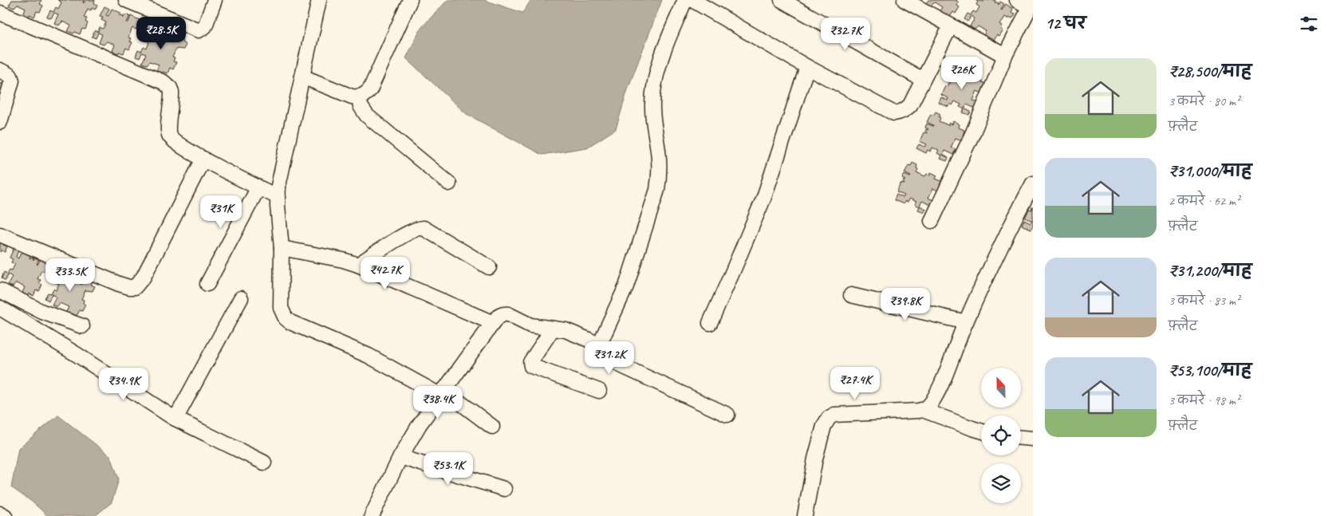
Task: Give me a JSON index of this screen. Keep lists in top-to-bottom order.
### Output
{
  "north": "top",
  "page": {
    "heading": "12 घर",
    "price": [
      "₹28.5K",
      "₹32.7K",
      "₹26K",
      "₹31K",
      "₹42.7K",
      "₹33.5K",
      "₹39.8K",
      "₹31.2K",
      "₹27.4K",
      "₹34.9K",
      "₹38.4K",
      "₹53.1K"
    ],
    "list": [
      {
        "name": "₹28,500/माह",
        "note": "3 कमरे · 80 m² · फ़्लैट"
      },
      {
        "name": "₹31,000/माह",
        "note": "2 कमरे · 62 m² · फ़्लैट"
      },
      {
        "name": "₹31,200/माह",
        "note": "3 कमरे · 83 m² · फ़्लैट"
      },
      {
        "name": "₹53,100/माह",
        "note": "3 कमरे · 98 m² · फ़्लैट"
      }
    ]
  }
}
